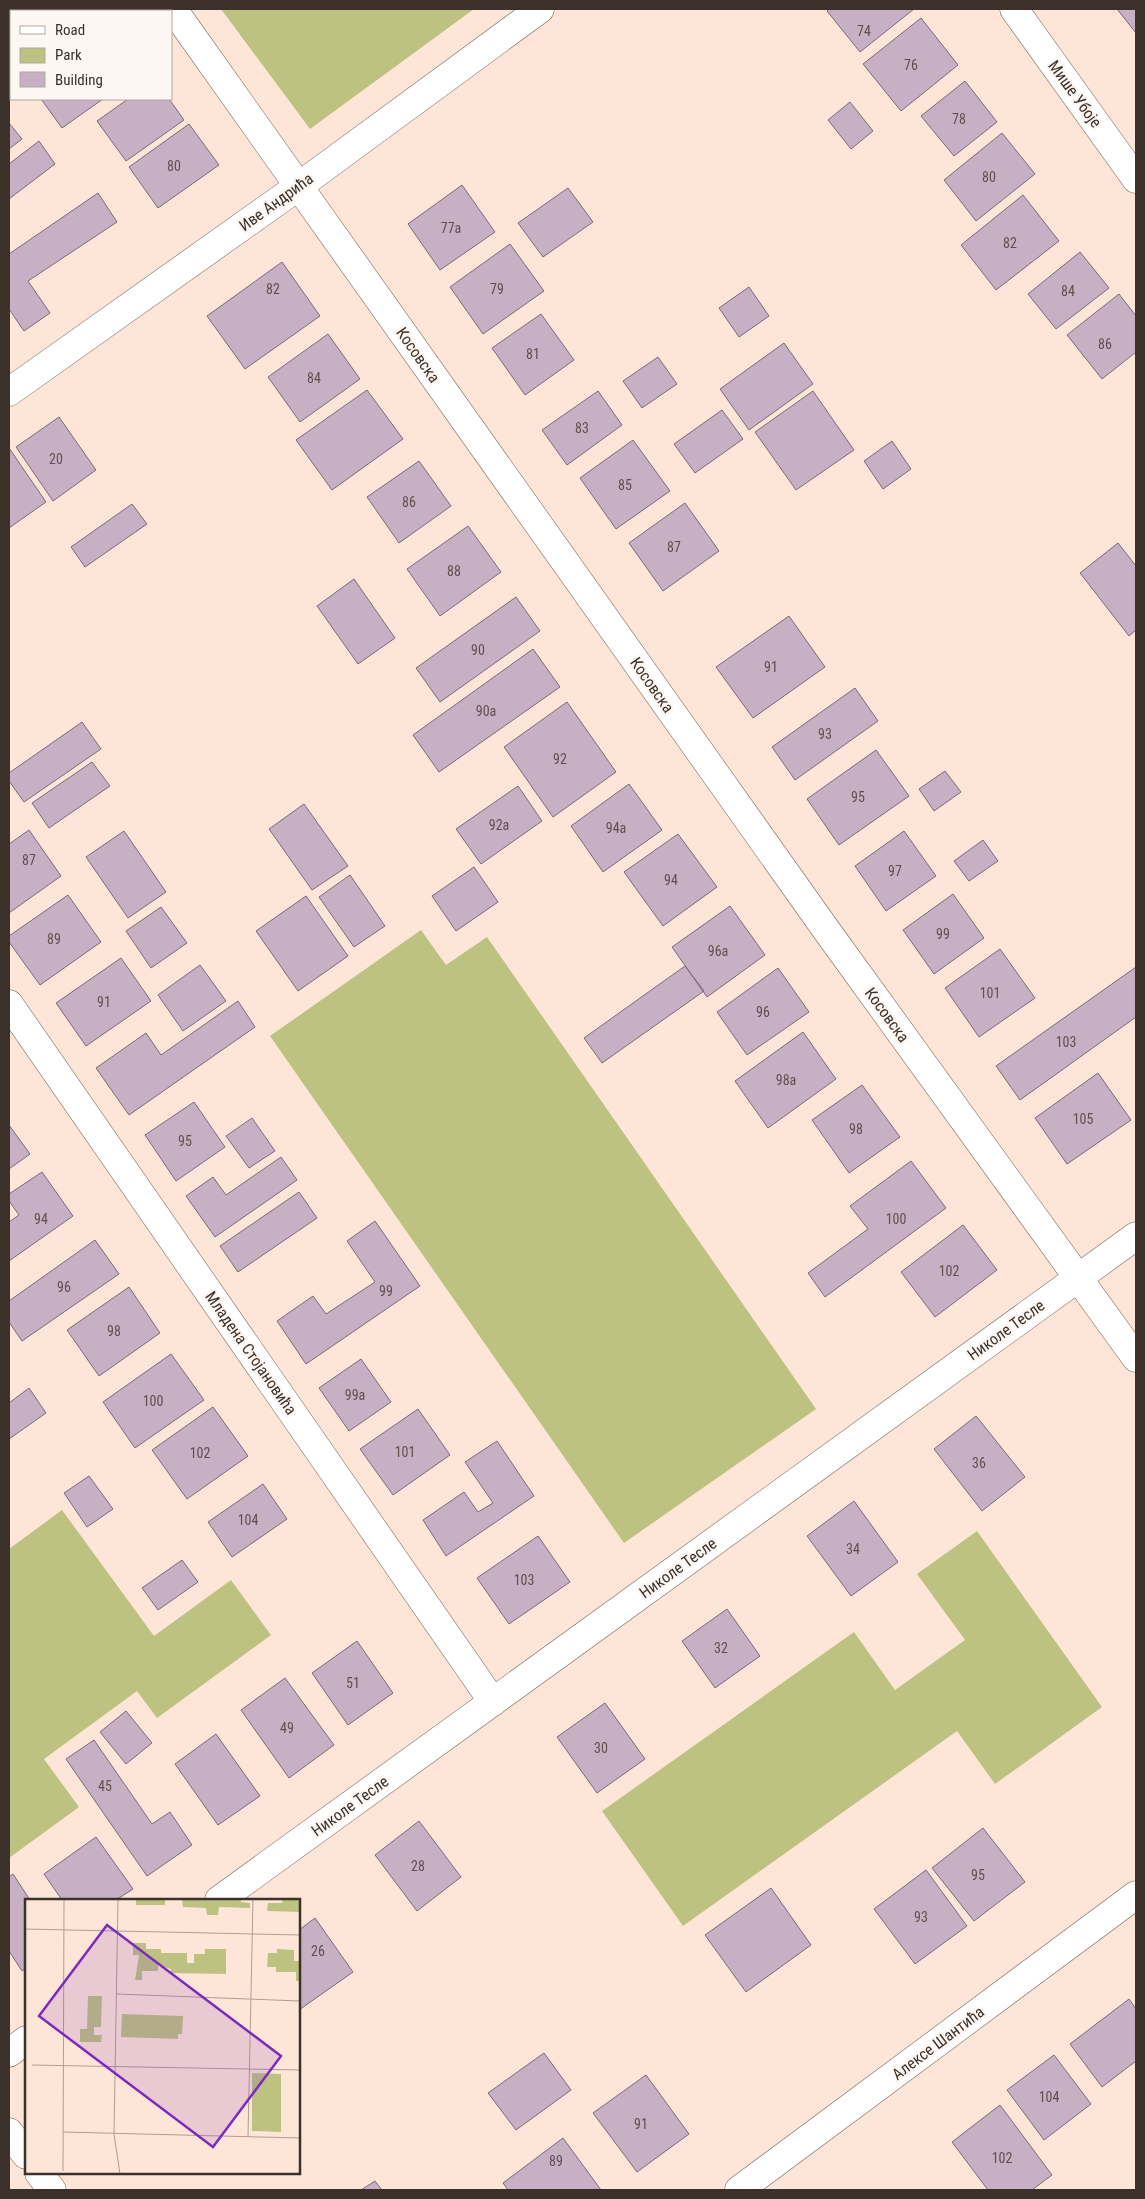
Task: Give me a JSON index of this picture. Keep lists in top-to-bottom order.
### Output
{
  "streets": {
    "street": [
      "Мише Убоје",
      "Иве Андрића",
      "Косовска",
      "Николе Тесле",
      "Младена Стојановића",
      "Алексе Шантића"
    ]
  },
  "crossings": [
    ["Иве Андрића", "Косовска"],
    ["Косовска", "Николе Тесле"],
    ["Николе Тесле", "Младена Стојановића"]
  ],
  "house_numbers": [
    "74",
    "76",
    "78",
    "80",
    "80",
    "77a",
    "82",
    "82",
    "79",
    "84",
    "86",
    "81",
    "84",
    "83",
    "20",
    "85",
    "86",
    "87",
    "88",
    "90",
    "91",
    "90a",
    "93",
    "92",
    "95",
    "92a",
    "94a",
    "87",
    "97",
    "94",
    "99",
    "89",
    "96a",
    "101",
    "91",
    "96",
    "103",
    "98a",
    "105",
    "98",
    "95",
    "94",
    "100",
    "102",
    "96",
    "99",
    "98",
    "99a",
    "100",
    "101",
    "102",
    "36",
    "104",
    "34",
    "103",
    "32",
    "51",
    "49",
    "30",
    "45",
    "28",
    "95",
    "93",
    "26",
    "104",
    "91",
    "102",
    "89"
  ],
  "legend": ["Road", "Park", "Building"]
}
